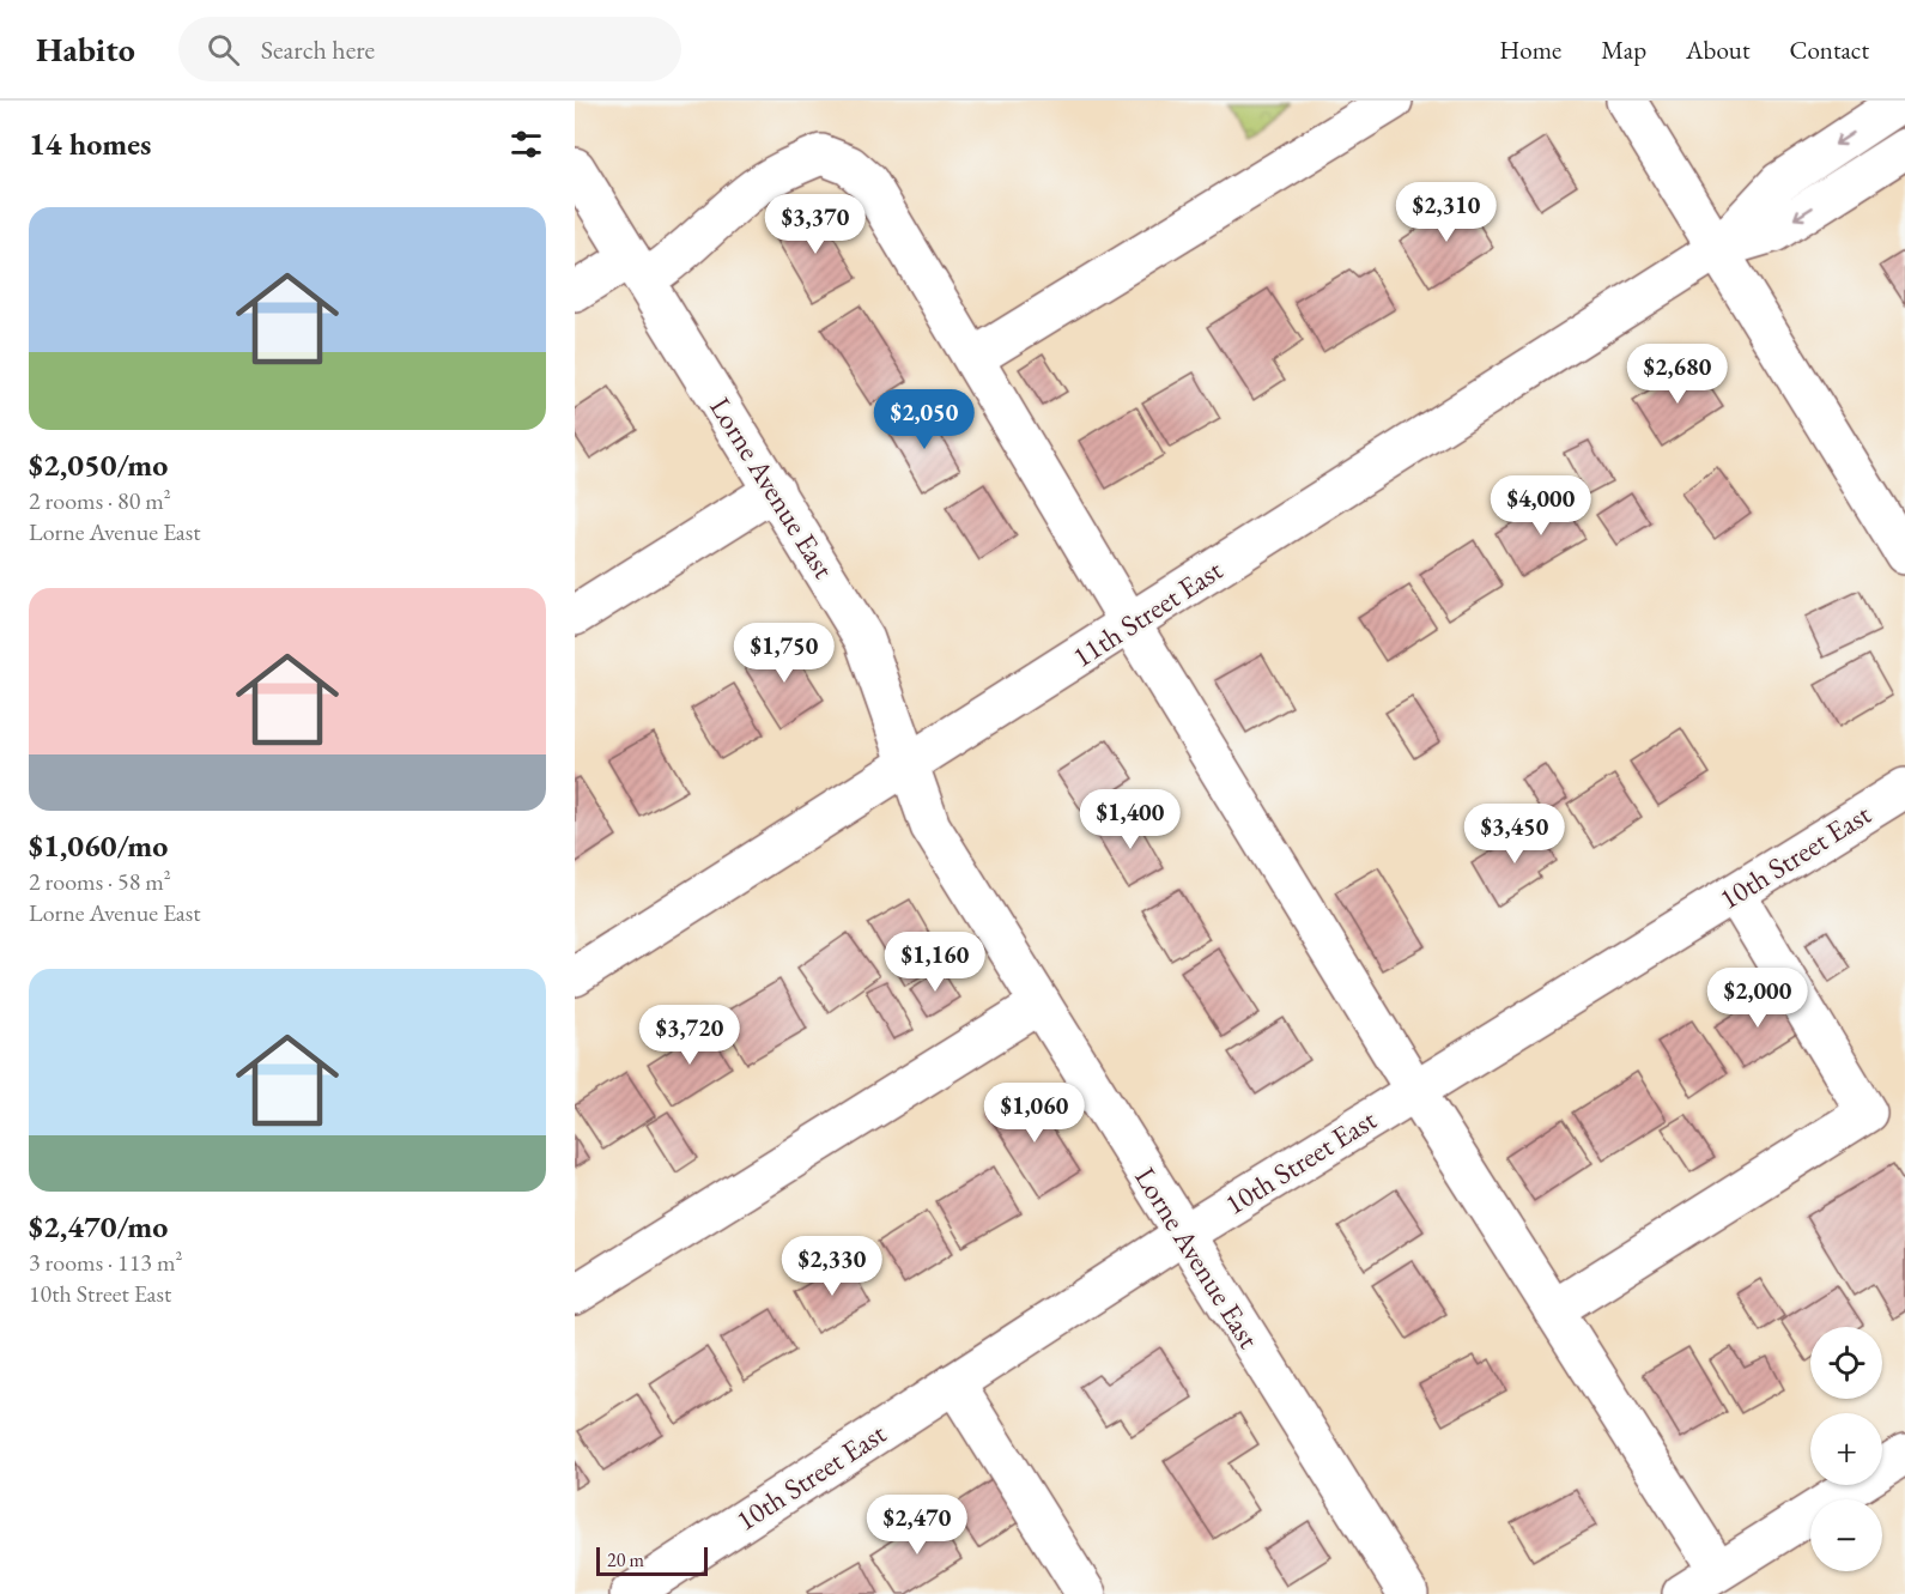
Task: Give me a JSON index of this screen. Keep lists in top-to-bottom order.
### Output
{
  "streets": {
    "street": ["Lorne Avenue East", "11th Street East", "10th Street East"]
  },
  "crossings": [
    ["Lorne Avenue East", "11th Street East"],
    ["Lorne Avenue East", "10th Street East"]
  ],
  "scale_bar": "20 m",
  "page": {
    "header": "Habito",
    "search": "Search here",
    "nav": [
      "Home",
      "Map",
      "About",
      "Contact"
    ],
    "heading": "14 homes",
    "price": [
      "$2,310",
      "$3,370",
      "$2,680",
      "$2,050",
      "$4,000",
      "$1,750",
      "$1,400",
      "$3,450",
      "$1,160",
      "$2,000",
      "$3,720",
      "$1,060",
      "$2,330",
      "$2,470"
    ],
    "list": [
      {
        "name": "$2,050/mo",
        "note": "2 rooms · 80 m² · Lorne Avenue East"
      },
      {
        "name": "$1,060/mo",
        "note": "2 rooms · 58 m² · Lorne Avenue East"
      },
      {
        "name": "$2,470/mo",
        "note": "3 rooms · 113 m² · 10th Street East"
      }
    ],
    "map_buttons": ["+", "−"],
    "scale": "20 m"
  }
}
